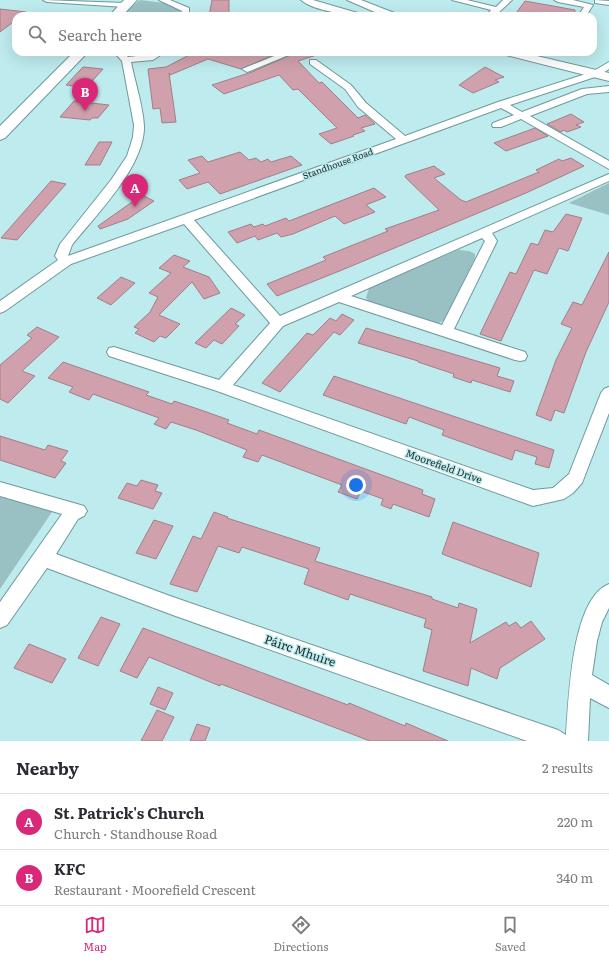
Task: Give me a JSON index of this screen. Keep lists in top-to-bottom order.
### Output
{
  "streets": {
    "street": ["Standhouse Road", "Moorefield Drive", "Páirc Mhuire"]
  },
  "page": {
    "search": "Search here",
    "pins": ["B", "A"],
    "heading": ["Nearby", "2 results"],
    "list": [
      {
        "mark": "A",
        "name": "St. Patrick's Church",
        "note": "Church · Standhouse Road",
        "value": "220 m"
      },
      {
        "mark": "B",
        "name": "KFC",
        "note": "Restaurant · Moorefield Crescent",
        "value": "340 m"
      }
    ],
    "nav": ["Map", "Directions", "Saved"]
  }
}
